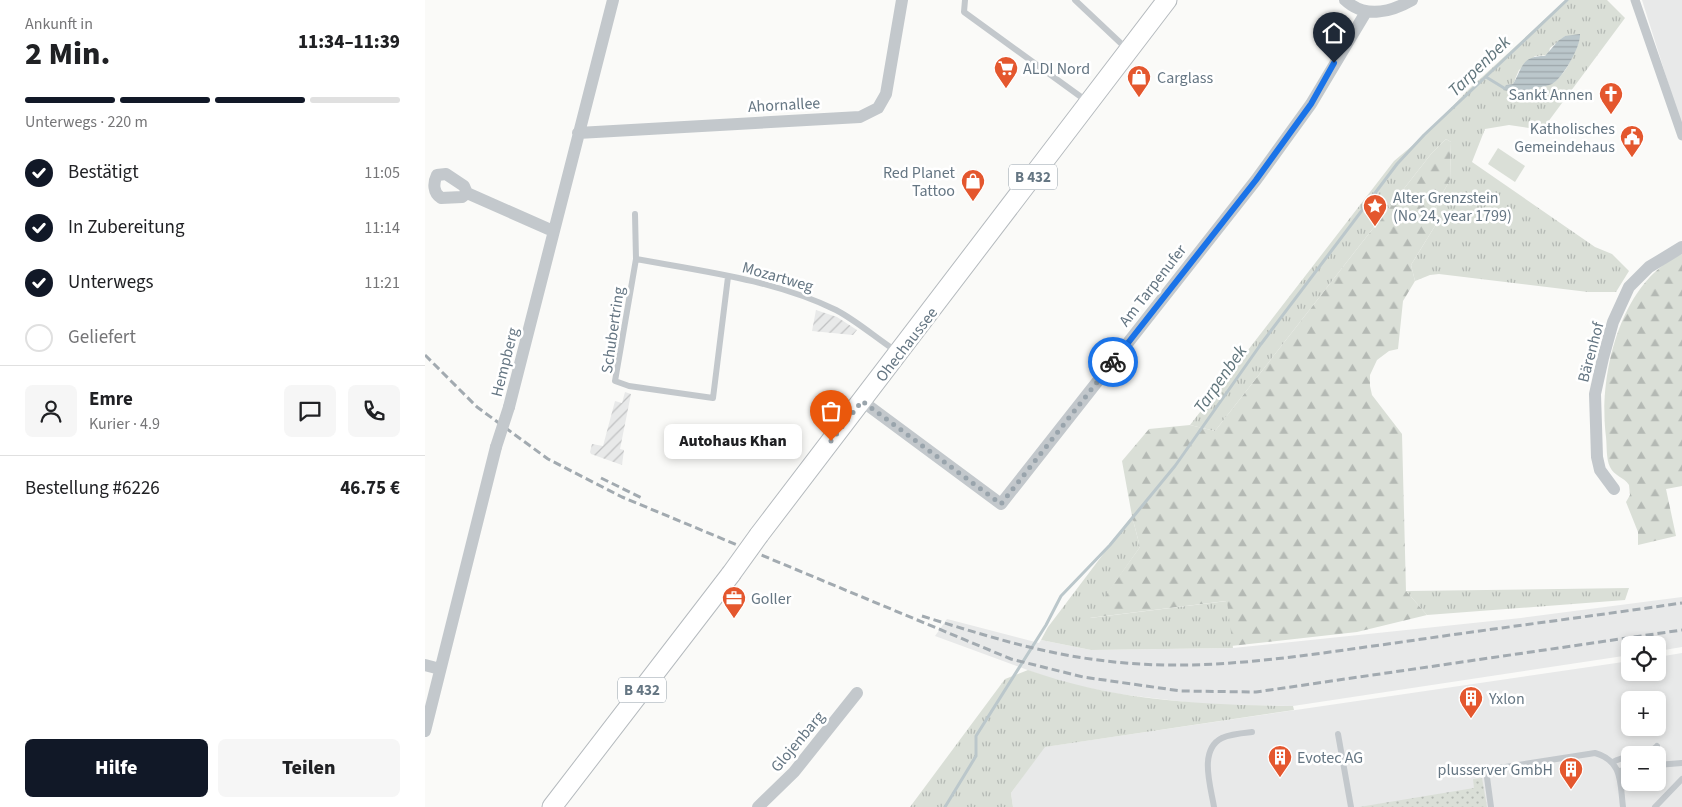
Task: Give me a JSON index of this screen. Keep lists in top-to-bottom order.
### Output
{
  "streets": {
    "main road": ["B 432", "Ohechaussee"],
    "street": [
      "Ahornallee",
      "Am Tarpenufer",
      "Bärenhof",
      "Hempberg",
      "Glojenbarg"
    ],
    "lane": ["Mozartweg", "Schubertring"]
  },
  "crossings": [
    ["Ahornallee", "Hempberg"],
    ["Mozartweg", "Schubertring"],
    ["Mozartweg", "Ohechaussee"],
    ["Am Tarpenufer", "Ohechaussee"]
  ],
  "water": ["Tarpenbek"],
  "places": {
    "supermarket": ["ALDI Nord"],
    "shop": ["Carglass", "Red Planet Tattoo"],
    "church": ["Sankt Annen"],
    "public building": ["Katholisches Gemeindehaus"],
    "place": ["Alter Grenzstein (No 24, year 1799)"],
    "other": ["Autohaus Khan"],
    "office": ["Goller"],
    "building": ["Yxlon", "Evotec AG", "plusserver GmbH"]
  },
  "page": {
    "heading": ["2 Min.", "Ankunft in", "11:34–11:39"],
    "panel": [
      "Emre",
      "Kurier · 4.9",
      "Bestellung #6226",
      "46.75 €"
    ],
    "bar": "Unterwegs · 220 m",
    "list": [
      ["Bestätigt", "11:05"],
      ["In Zubereitung", "11:14"],
      ["Unterwegs", "11:21"],
      "Geliefert"
    ],
    "bubble": "Autohaus Khan",
    "map_buttons": ["+", "−"],
    "buttons": ["Hilfe", "Teilen"]
  }
}
